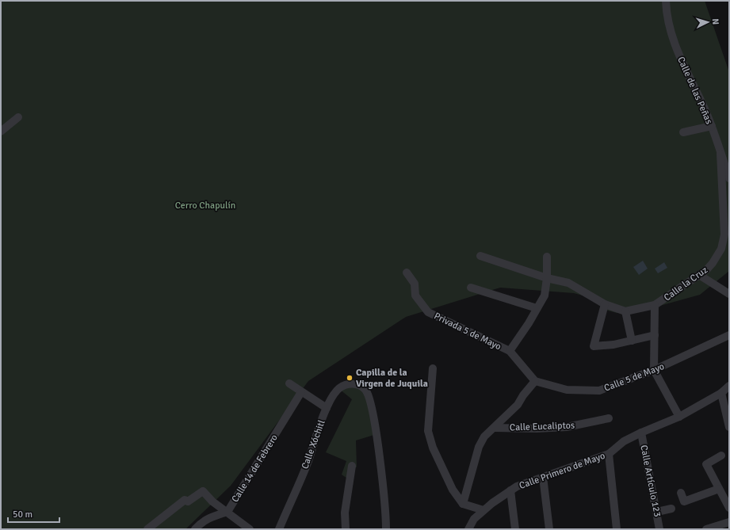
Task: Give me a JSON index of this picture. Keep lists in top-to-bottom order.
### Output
{
  "streets": {
    "street": [
      "Calle de las Peñas",
      "Calle la Cruz",
      "Privada 5 de Mayo",
      "Calle 5 de Mayo",
      "Calle Eucaliptos",
      "Calle Xóchitl",
      "Calle 14 de Febrero",
      "Calle Primero de Mayo",
      "Calle Artículo 123"
    ]
  },
  "crossings": [
    ["Calle de las Peñas", "Calle la Cruz"],
    ["Calle 5 de Mayo", "Calle Eucaliptos"],
    ["Calle Primero de Mayo", "Calle Artículo 123"]
  ],
  "parks": ["Cerro Chapulín"],
  "places": ["Capilla de la Virgen de Juquila"],
  "scale_bar": "50 m",
  "north": "right"
}
